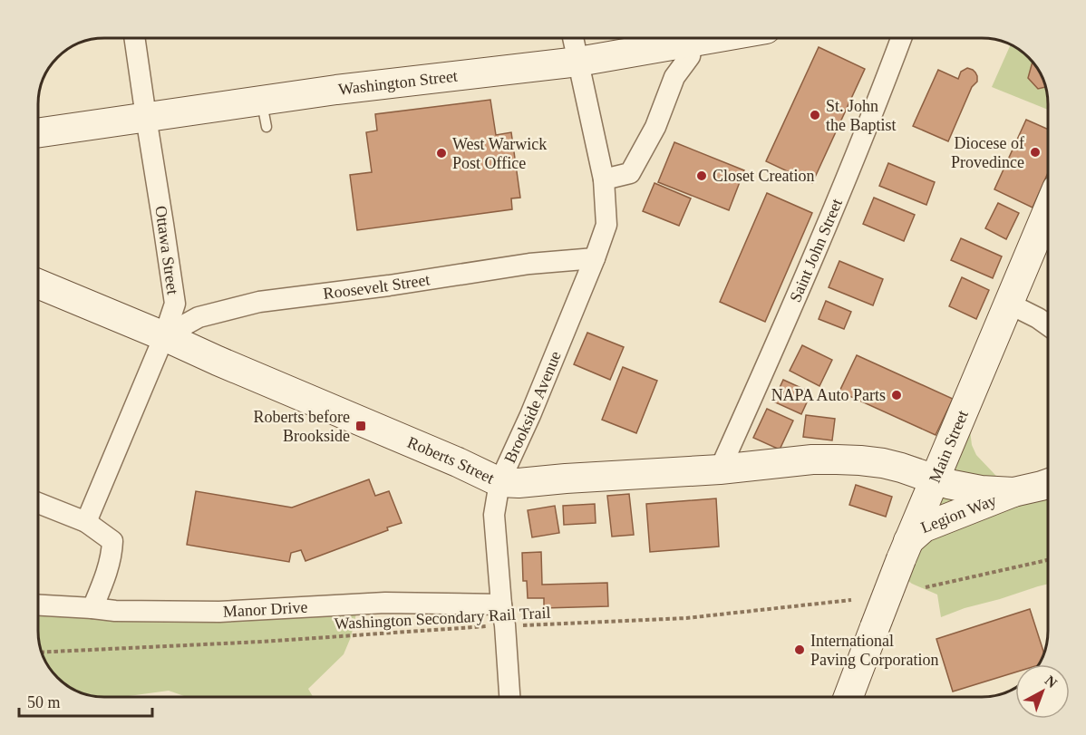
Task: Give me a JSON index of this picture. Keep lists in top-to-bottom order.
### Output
{
  "streets": {
    "main road": [
      "Washington Street",
      "Main Street",
      "Roberts Street",
      "Legion Way"
    ],
    "street": [
      "Ottawa Street",
      "Saint John Street",
      "Roosevelt Street",
      "Brookside Avenue",
      "Manor Drive"
    ],
    "path": ["Washington Secondary Rail Trail"]
  },
  "crossings": [
    ["Washington Street", "Ottawa Street"],
    ["Washington Street", "Brookside Avenue"],
    ["Ottawa Street", "Roosevelt Street"],
    ["Ottawa Street", "Roberts Street"],
    ["Saint John Street", "Roberts Street"],
    ["Roosevelt Street", "Brookside Avenue"],
    ["Roosevelt Street", "Roberts Street"],
    ["Brookside Avenue", "Roberts Street"],
    ["Brookside Avenue", "Manor Drive"],
    ["Brookside Avenue", "Washington Secondary Rail Trail"],
    ["Main Street", "Roberts Street"],
    ["Main Street", "Legion Way"],
    ["Roberts Street", "Legion Way"]
  ],
  "places": {
    "other": [
      "St. John the Baptist",
      "Diocese of Provedince",
      "West Warwick Post Office",
      "Closet Creation",
      "NAPA Auto Parts",
      "International Paving Corporation"
    ],
    "transit": ["Roberts before Brookside"]
  },
  "scale_bar": "50 m",
  "north": "top right"
}
